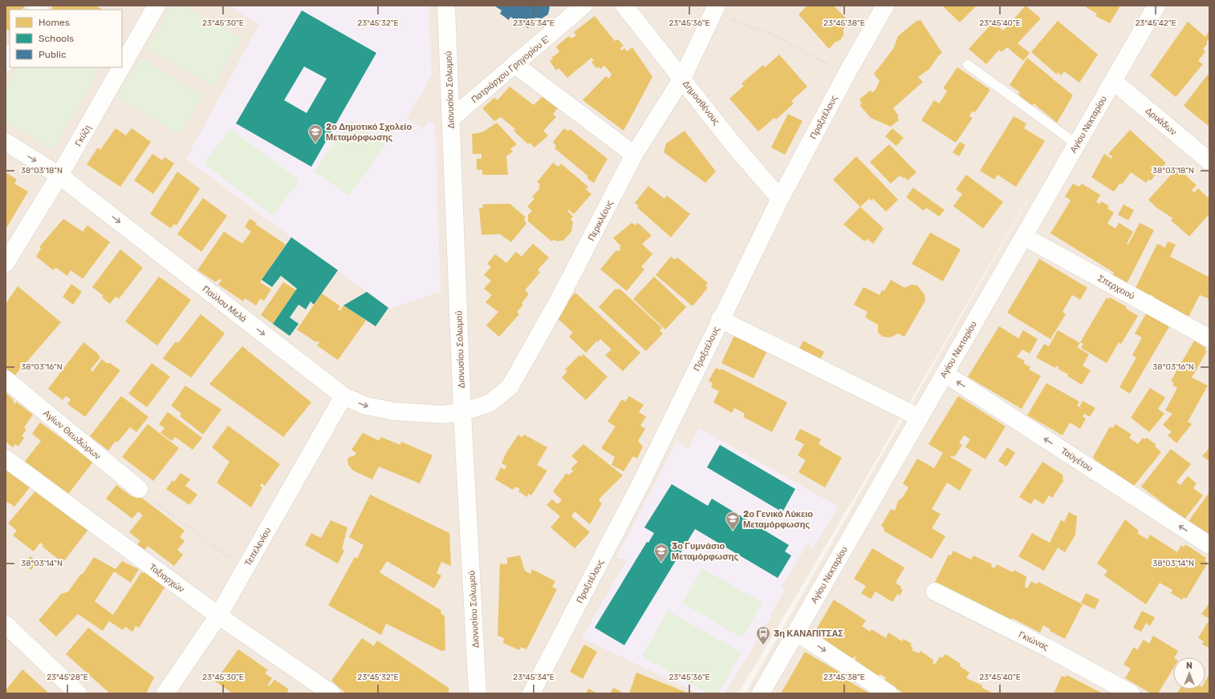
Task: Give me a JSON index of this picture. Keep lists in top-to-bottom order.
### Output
{
  "streets": {
    "street": [
      "Πατριάρχου Γρηγορίου Ε'",
      "Διονυσίου Σολωμού",
      "Δημοσθένους",
      "Πραξιτέλους",
      "Δρυάδων",
      "Αγίου Νεκταρίου",
      "Γκύζη",
      "Περικλέους",
      "Σπερχειού",
      "Παύλου Μελά",
      "Αγίων Θεωδώρων",
      "Ταϋγέτου",
      "Τεπελενίου",
      "Ταξιαρχών",
      "Γκιώνας"
    ]
  },
  "crossings": [
    ["Πατριάρχου Γρηγορίου Ε'", "Διονυσίου Σολωμού"],
    ["Διονυσίου Σολωμού", "Περικλέους"],
    ["Διονυσίου Σολωμού", "Παύλου Μελά"],
    ["Δημοσθένους", "Πραξιτέλους"],
    ["Δημοσθένους", "Περικλέους"],
    ["Δρυάδων", "Αγίου Νεκταρίου"],
    ["Αγίου Νεκταρίου", "Σπερχειού"],
    ["Αγίου Νεκταρίου", "Ταϋγέτου"],
    ["Γκύζη", "Παύλου Μελά"],
    ["Περικλέους", "Παύλου Μελά"],
    ["Παύλου Μελά", "Τεπελενίου"],
    ["Τεπελενίου", "Ταξιαρχών"]
  ],
  "one_way": ["Παύλου Μελά", "Ταϋγέτου"],
  "places": {
    "school or university": ["2ο Δημοτικό Σχολείο Μεταμόρφωσης", "2ο Γενικό Λύκειο Μεταμόρφωσης", "3ο Γυμνάσιο Μεταμόρφωσης"],
    "bus stop": ["3η ΚΑΝΑΠΙΤΣΑΣ"]
  },
  "legend": ["Homes", "Schools", "Public"],
  "north": "top",
  "coordinates": [
    "23°45'30\"E",
    "23°45'32\"E",
    "23°45'34\"E",
    "23°45'36\"E",
    "23°45'38\"E",
    "23°45'40\"E",
    "23°45'42\"E",
    "38°03'18\"N",
    "38°03'16\"N",
    "38°03'14\"N",
    "23°45'28\"E"
  ]
}
